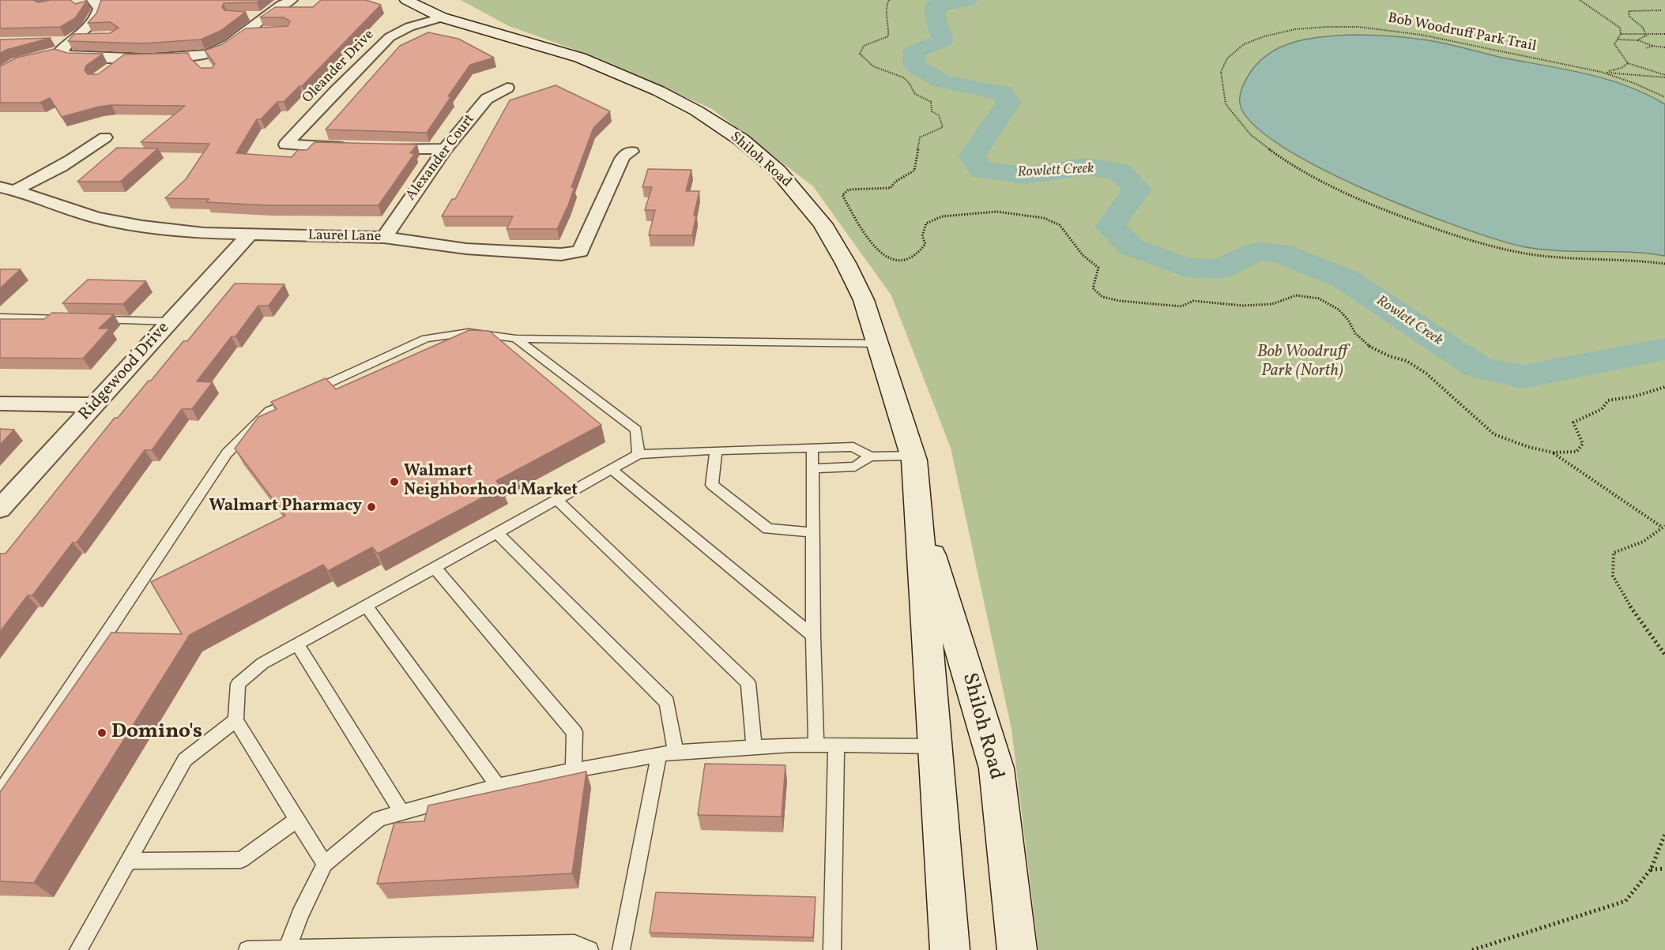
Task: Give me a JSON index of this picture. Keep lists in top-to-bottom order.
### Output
{
  "streets": {
    "main road": ["Shiloh Road"],
    "street": [
      "Oleander Drive",
      "Alexander Court",
      "Laurel Lane",
      "Ridgewood Drive"
    ],
    "path": ["Bob Woodruff Park Trail"]
  },
  "crossings": [
    ["Oleander Drive", "Shiloh Road"],
    ["Alexander Court", "Laurel Lane"],
    ["Laurel Lane", "Ridgewood Drive"]
  ],
  "water": ["Rowlett Creek"],
  "parks": ["Bob Woodruff Park (North)"],
  "places": ["Walmart Neighborhood Market", "Walmart Pharmacy", "Domino's"]
}
